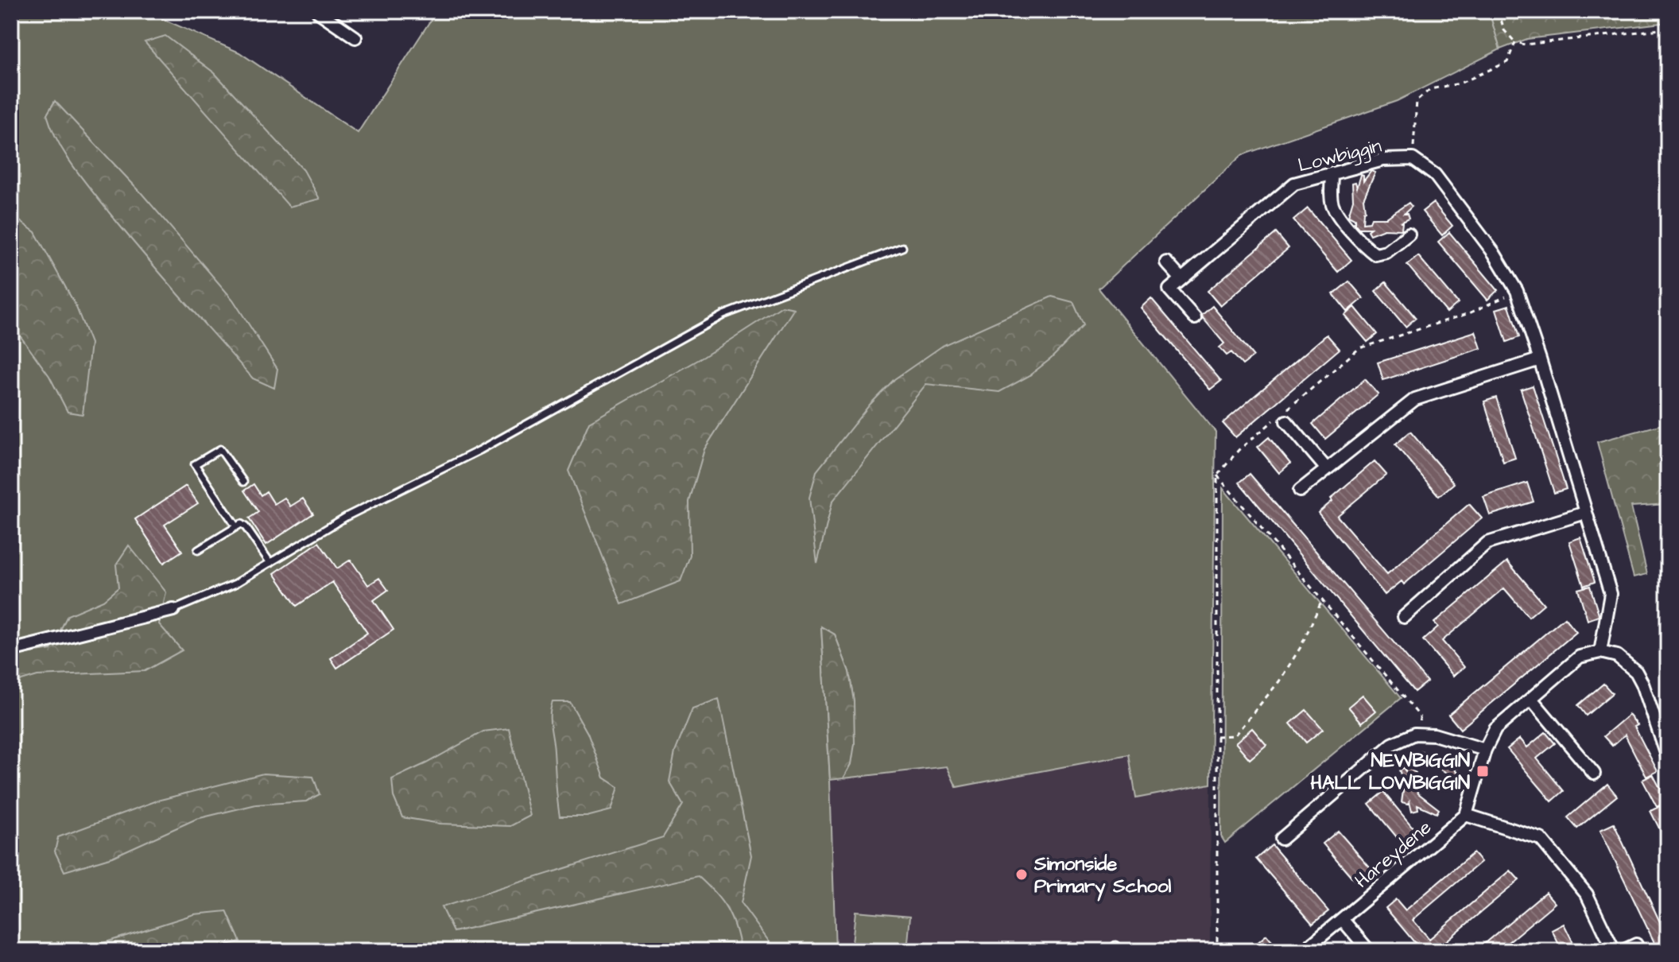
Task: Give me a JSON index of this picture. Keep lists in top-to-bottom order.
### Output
{
  "streets": {
    "street": ["Lowbiggin", "Hareydene"]
  },
  "places": {
    "transit": ["NEWBIGGIN HALL LOWBIGGIN"],
    "other": ["Simonside Primary School"]
  }
}
